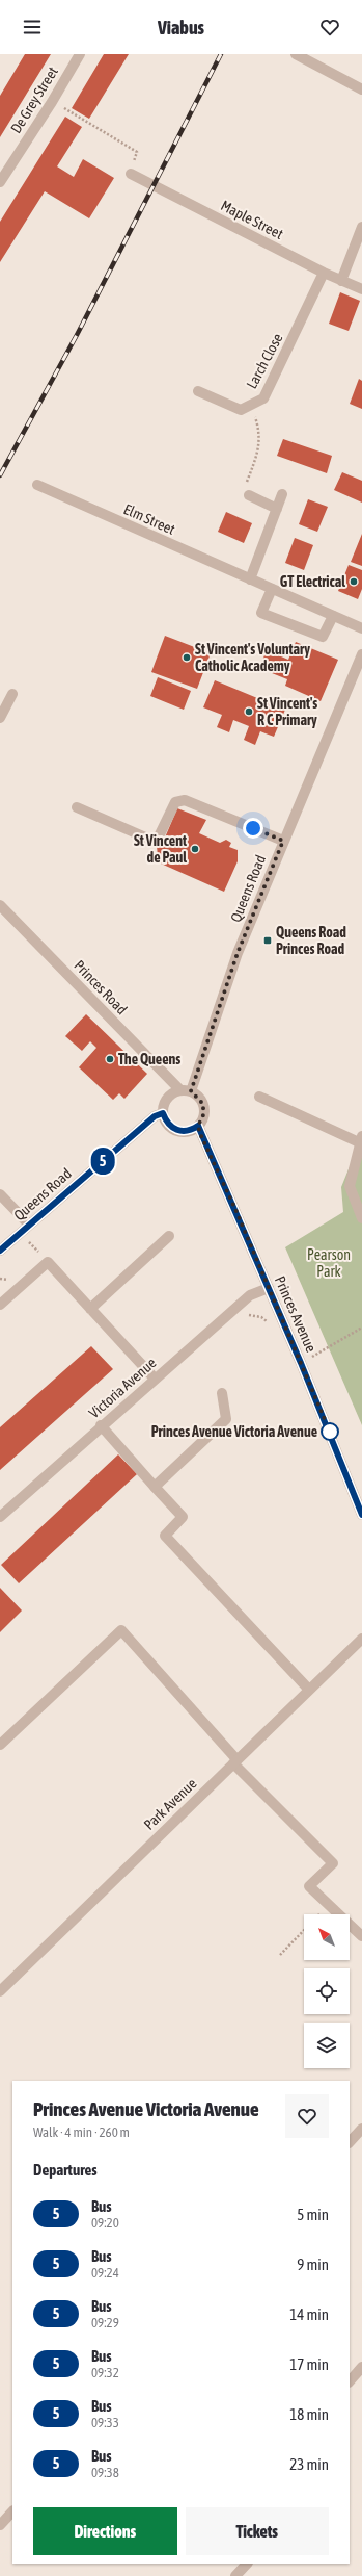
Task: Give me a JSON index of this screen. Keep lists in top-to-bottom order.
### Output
{
  "streets": {
    "street": [
      "De Grey Street",
      "Maple Street",
      "Larch Close",
      "Elm Street",
      "Queens Road",
      "Princes Road",
      "Princes Avenue",
      "Victoria Avenue",
      "Park Avenue"
    ]
  },
  "crossings": [
    ["Maple Street", "Larch Close"],
    ["Queens Road", "Princes Road"],
    ["Queens Road", "Princes Avenue"],
    ["Princes Road", "Princes Avenue"],
    ["Princes Avenue", "Victoria Avenue"]
  ],
  "parks": ["Pearson Park"],
  "places": {
    "other": [
      "GT Electrical",
      "St Vincent's Voluntary Catholic Academy",
      "St Vincent's R C Primary",
      "St Vincent de Paul",
      "The Queens",
      "Princes Avenue Victoria Avenue"
    ],
    "transit": ["Queens Road Princes Road"]
  },
  "lines": ["bus line 5"],
  "north": "top left",
  "page": {
    "header": "Viabus",
    "on_map": "5",
    "heading": [
      ["Princes Avenue Victoria Avenue", "Walk · 4 min · 260 m"],
      "Departures"
    ],
    "list": [
      {
        "mark": "5",
        "name": "Bus",
        "note": "09:20",
        "value": "5 min"
      },
      {
        "mark": "5",
        "name": "Bus",
        "note": "09:24",
        "value": "9 min"
      },
      {
        "mark": "5",
        "name": "Bus",
        "note": "09:29",
        "value": "14 min"
      },
      {
        "mark": "5",
        "name": "Bus",
        "note": "09:32",
        "value": "17 min"
      },
      {
        "mark": "5",
        "name": "Bus",
        "note": "09:33",
        "value": "18 min"
      },
      {
        "mark": "5",
        "name": "Bus",
        "note": "09:38",
        "value": "23 min"
      }
    ],
    "buttons": ["Directions", "Tickets"]
  }
}
